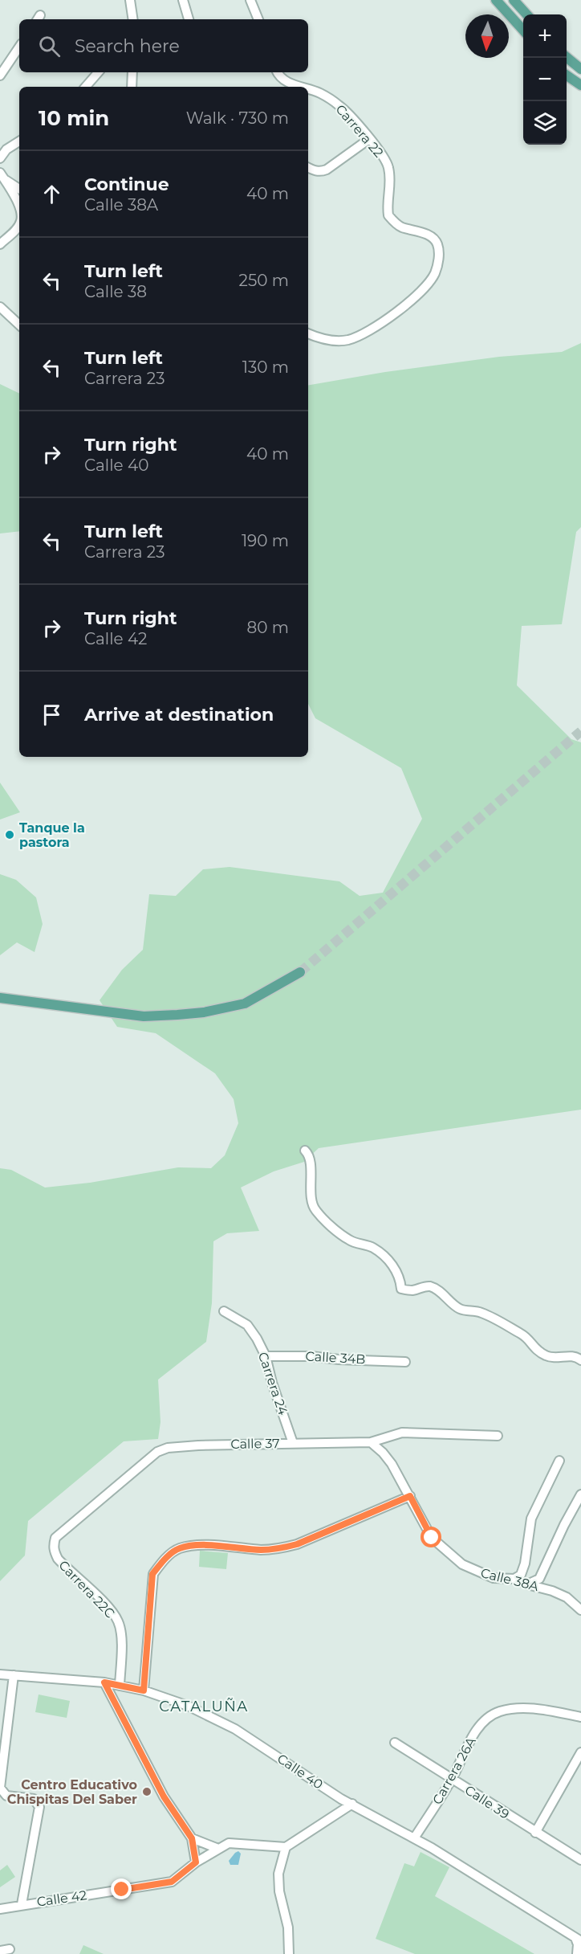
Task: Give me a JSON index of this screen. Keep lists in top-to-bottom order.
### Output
{
  "streets": {
    "street": [
      "Carrera 22",
      "Calle 34B",
      "Carrera 24",
      "Calle 37",
      "Calle 38A",
      "Carrera 22C",
      "Carrera 26A",
      "Calle 40",
      "Calle 39",
      "Calle 42"
    ]
  },
  "crossings": [
    ["Calle 34B", "Carrera 24"],
    ["Carrera 24", "Calle 37"],
    ["Calle 37", "Calle 38A"],
    ["Calle 37", "Carrera 22C"],
    ["Carrera 22C", "Calle 40"],
    ["Carrera 26A", "Calle 40"],
    ["Carrera 26A", "Calle 39"]
  ],
  "districts": ["CATALUÑA"],
  "places": ["Tanque la pastora", "Centro Educativo Chispitas Del Saber"],
  "north": "bottom",
  "page": {
    "map_buttons": ["+", "−"],
    "search": "Search here",
    "heading": ["10 min", "Walk · 730 m"],
    "list": [
      ["Continue", "Calle 38A", "40 m"],
      ["Turn left", "Calle 38", "250 m"],
      ["Turn left", "Carrera 23", "130 m"],
      ["Turn right", "Calle 40", "40 m"],
      ["Turn left", "Carrera 23", "190 m"],
      ["Turn right", "Calle 42", "80 m"],
      "Arrive at destination"
    ]
  }
}
